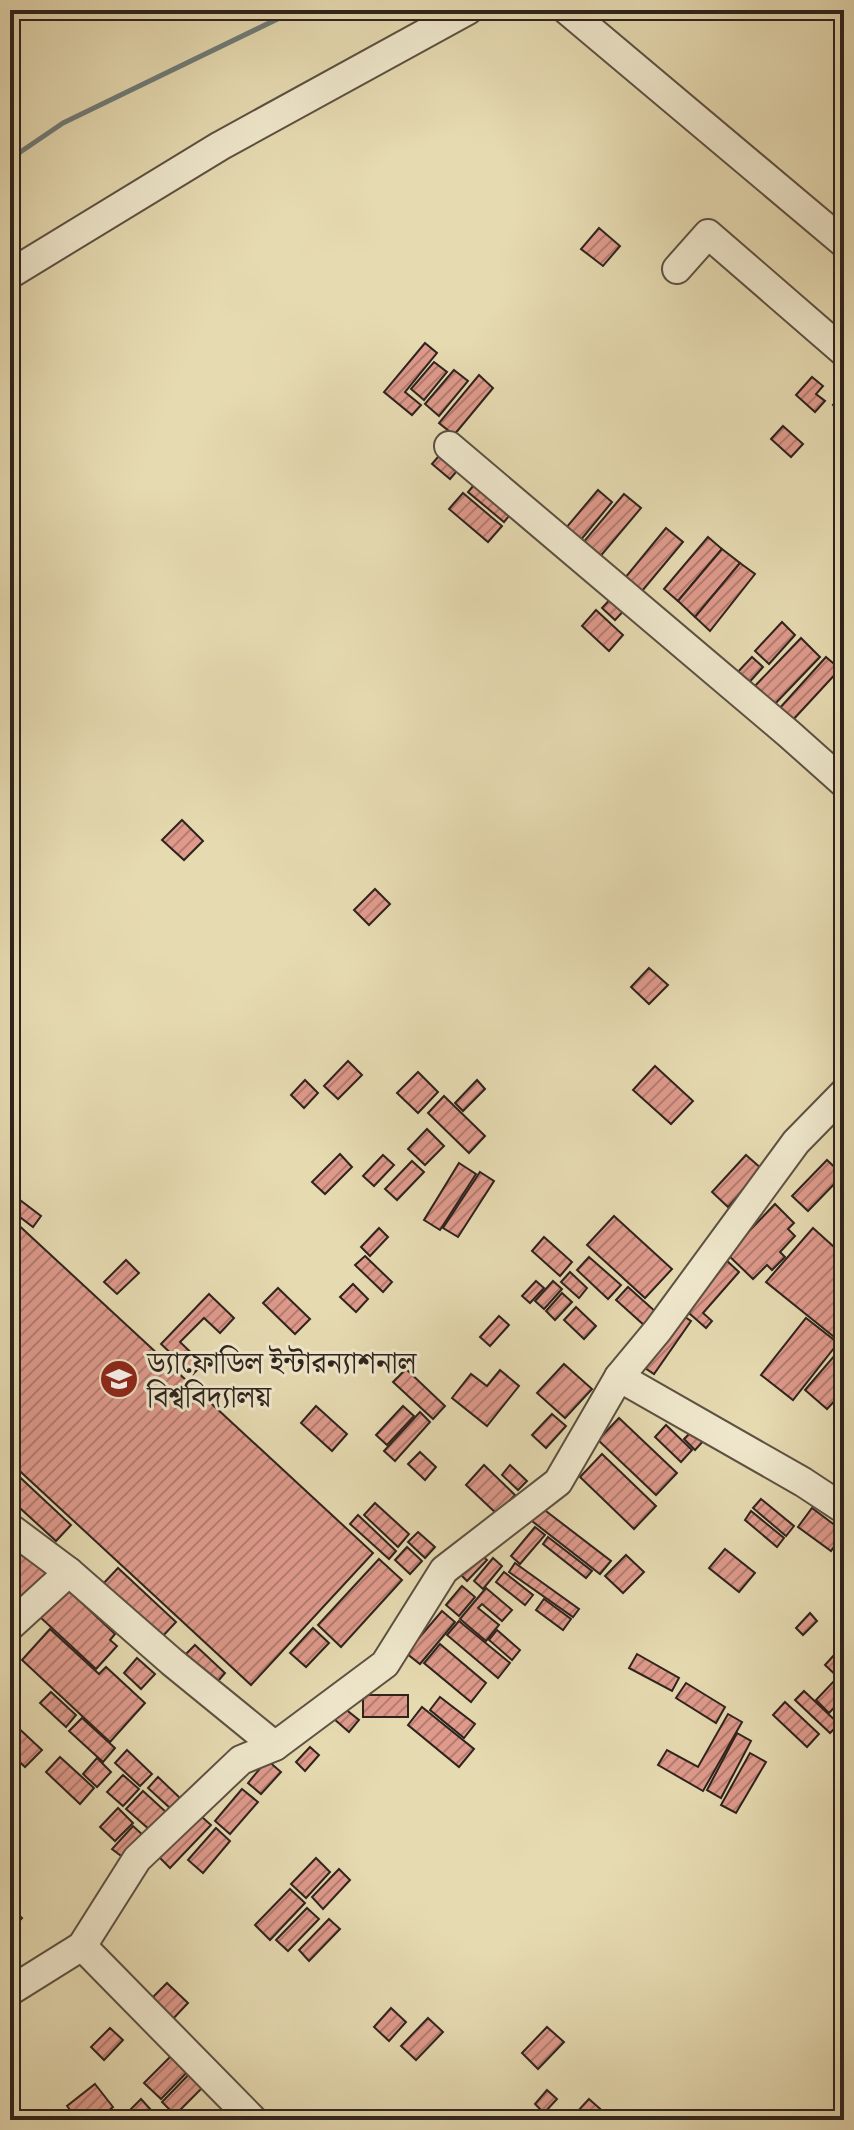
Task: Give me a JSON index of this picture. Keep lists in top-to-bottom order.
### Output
{
  "places": {
    "school or university": ["ড্যাফোডিল ইন্টারন্যাশনাল বিশ্ববিদ্যালয়"]
  }
}
